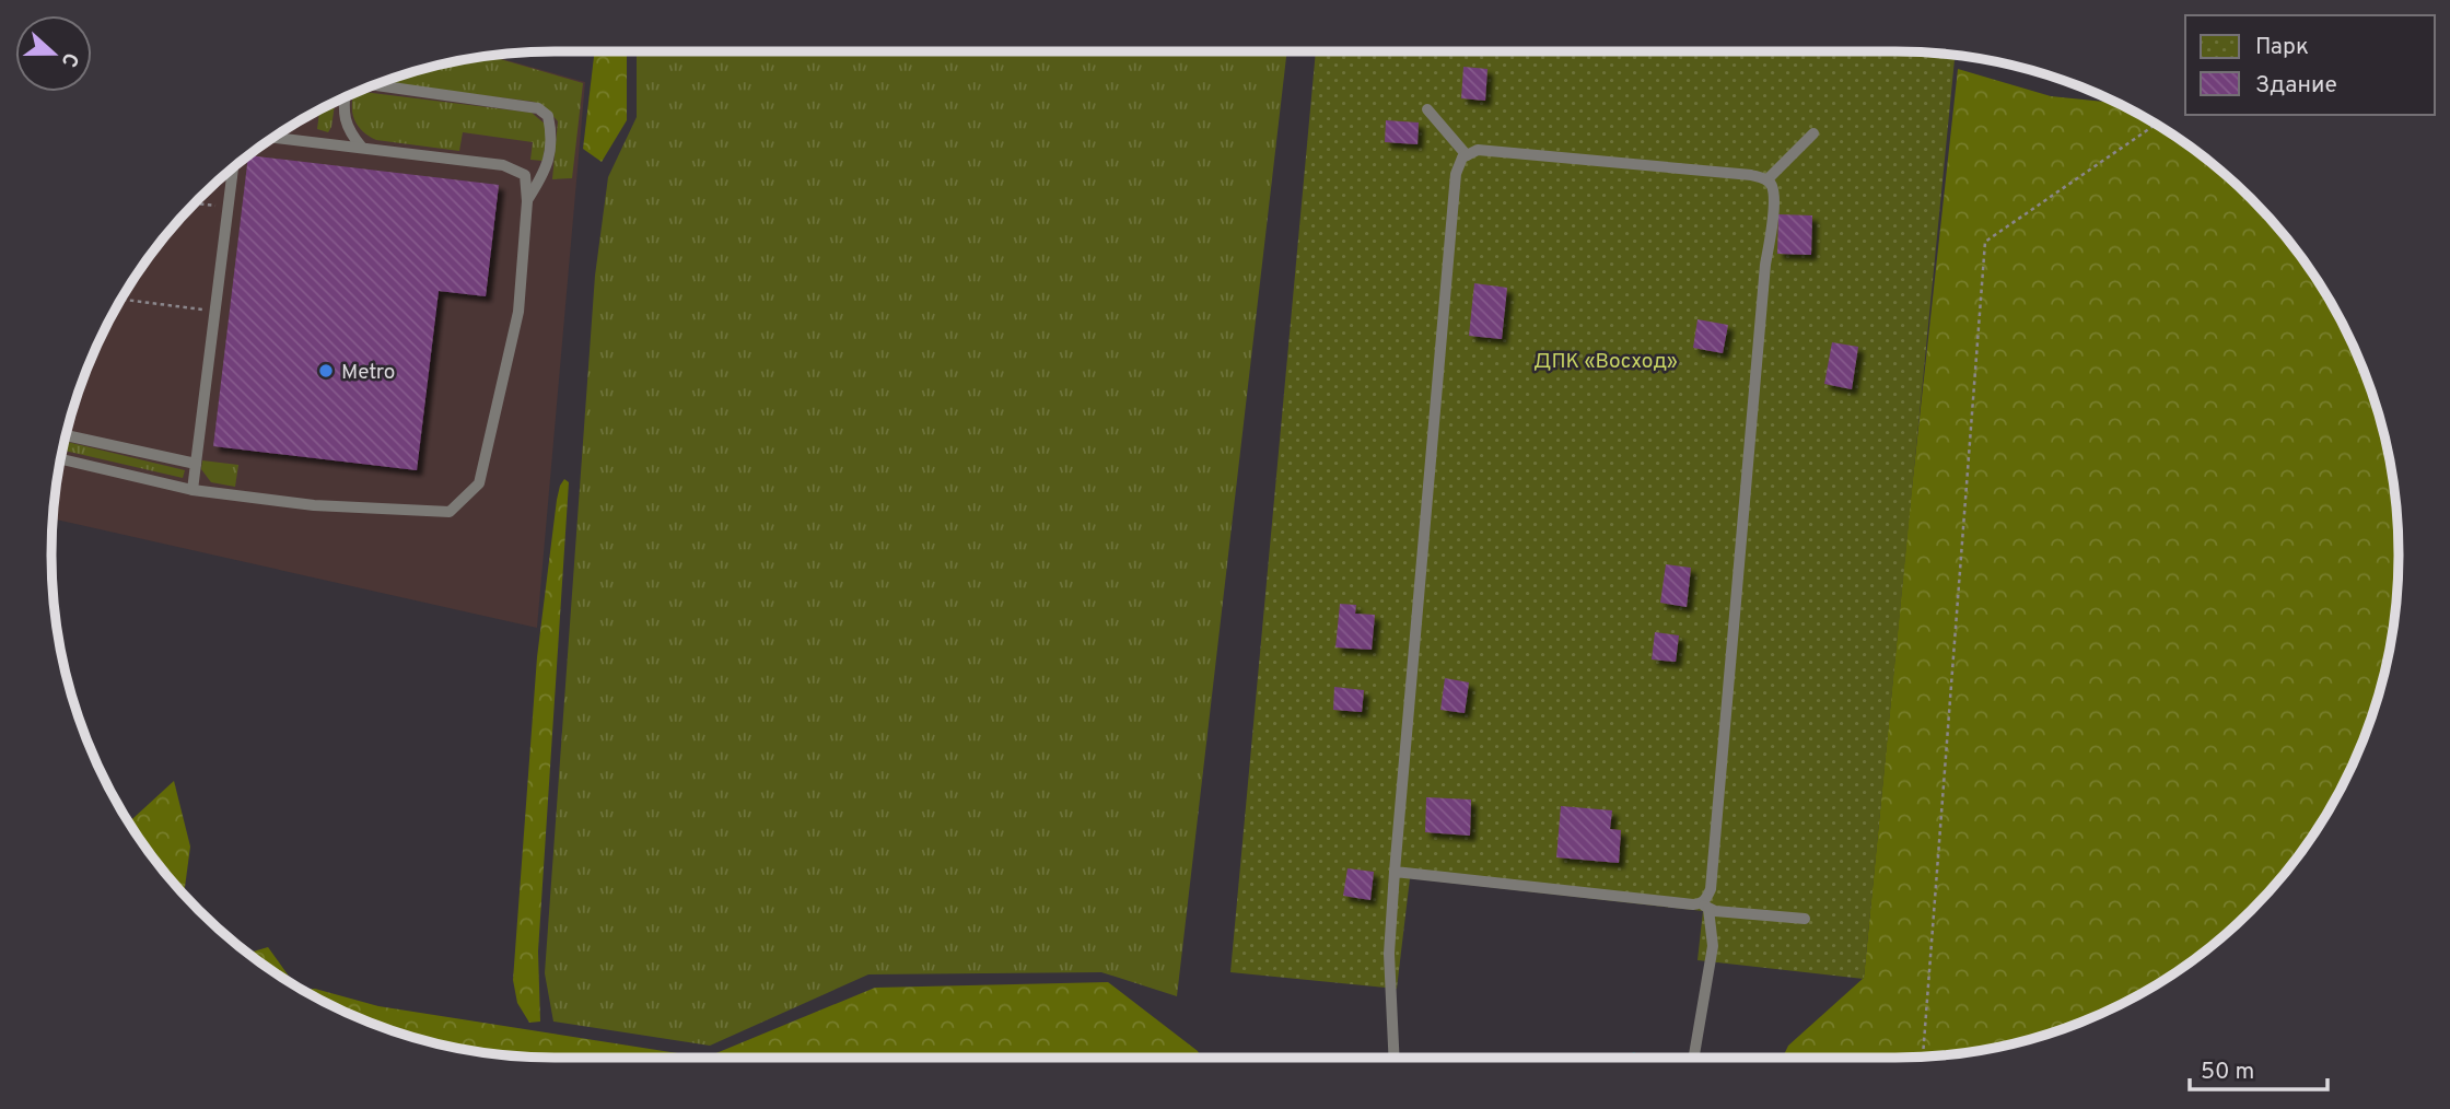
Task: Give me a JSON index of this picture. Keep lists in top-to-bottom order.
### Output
{
  "parks": ["ДПК «Восход»"],
  "places": ["Metro"],
  "legend": ["Парк", "Здание"],
  "scale_bar": "50 m",
  "north": "right"
}
